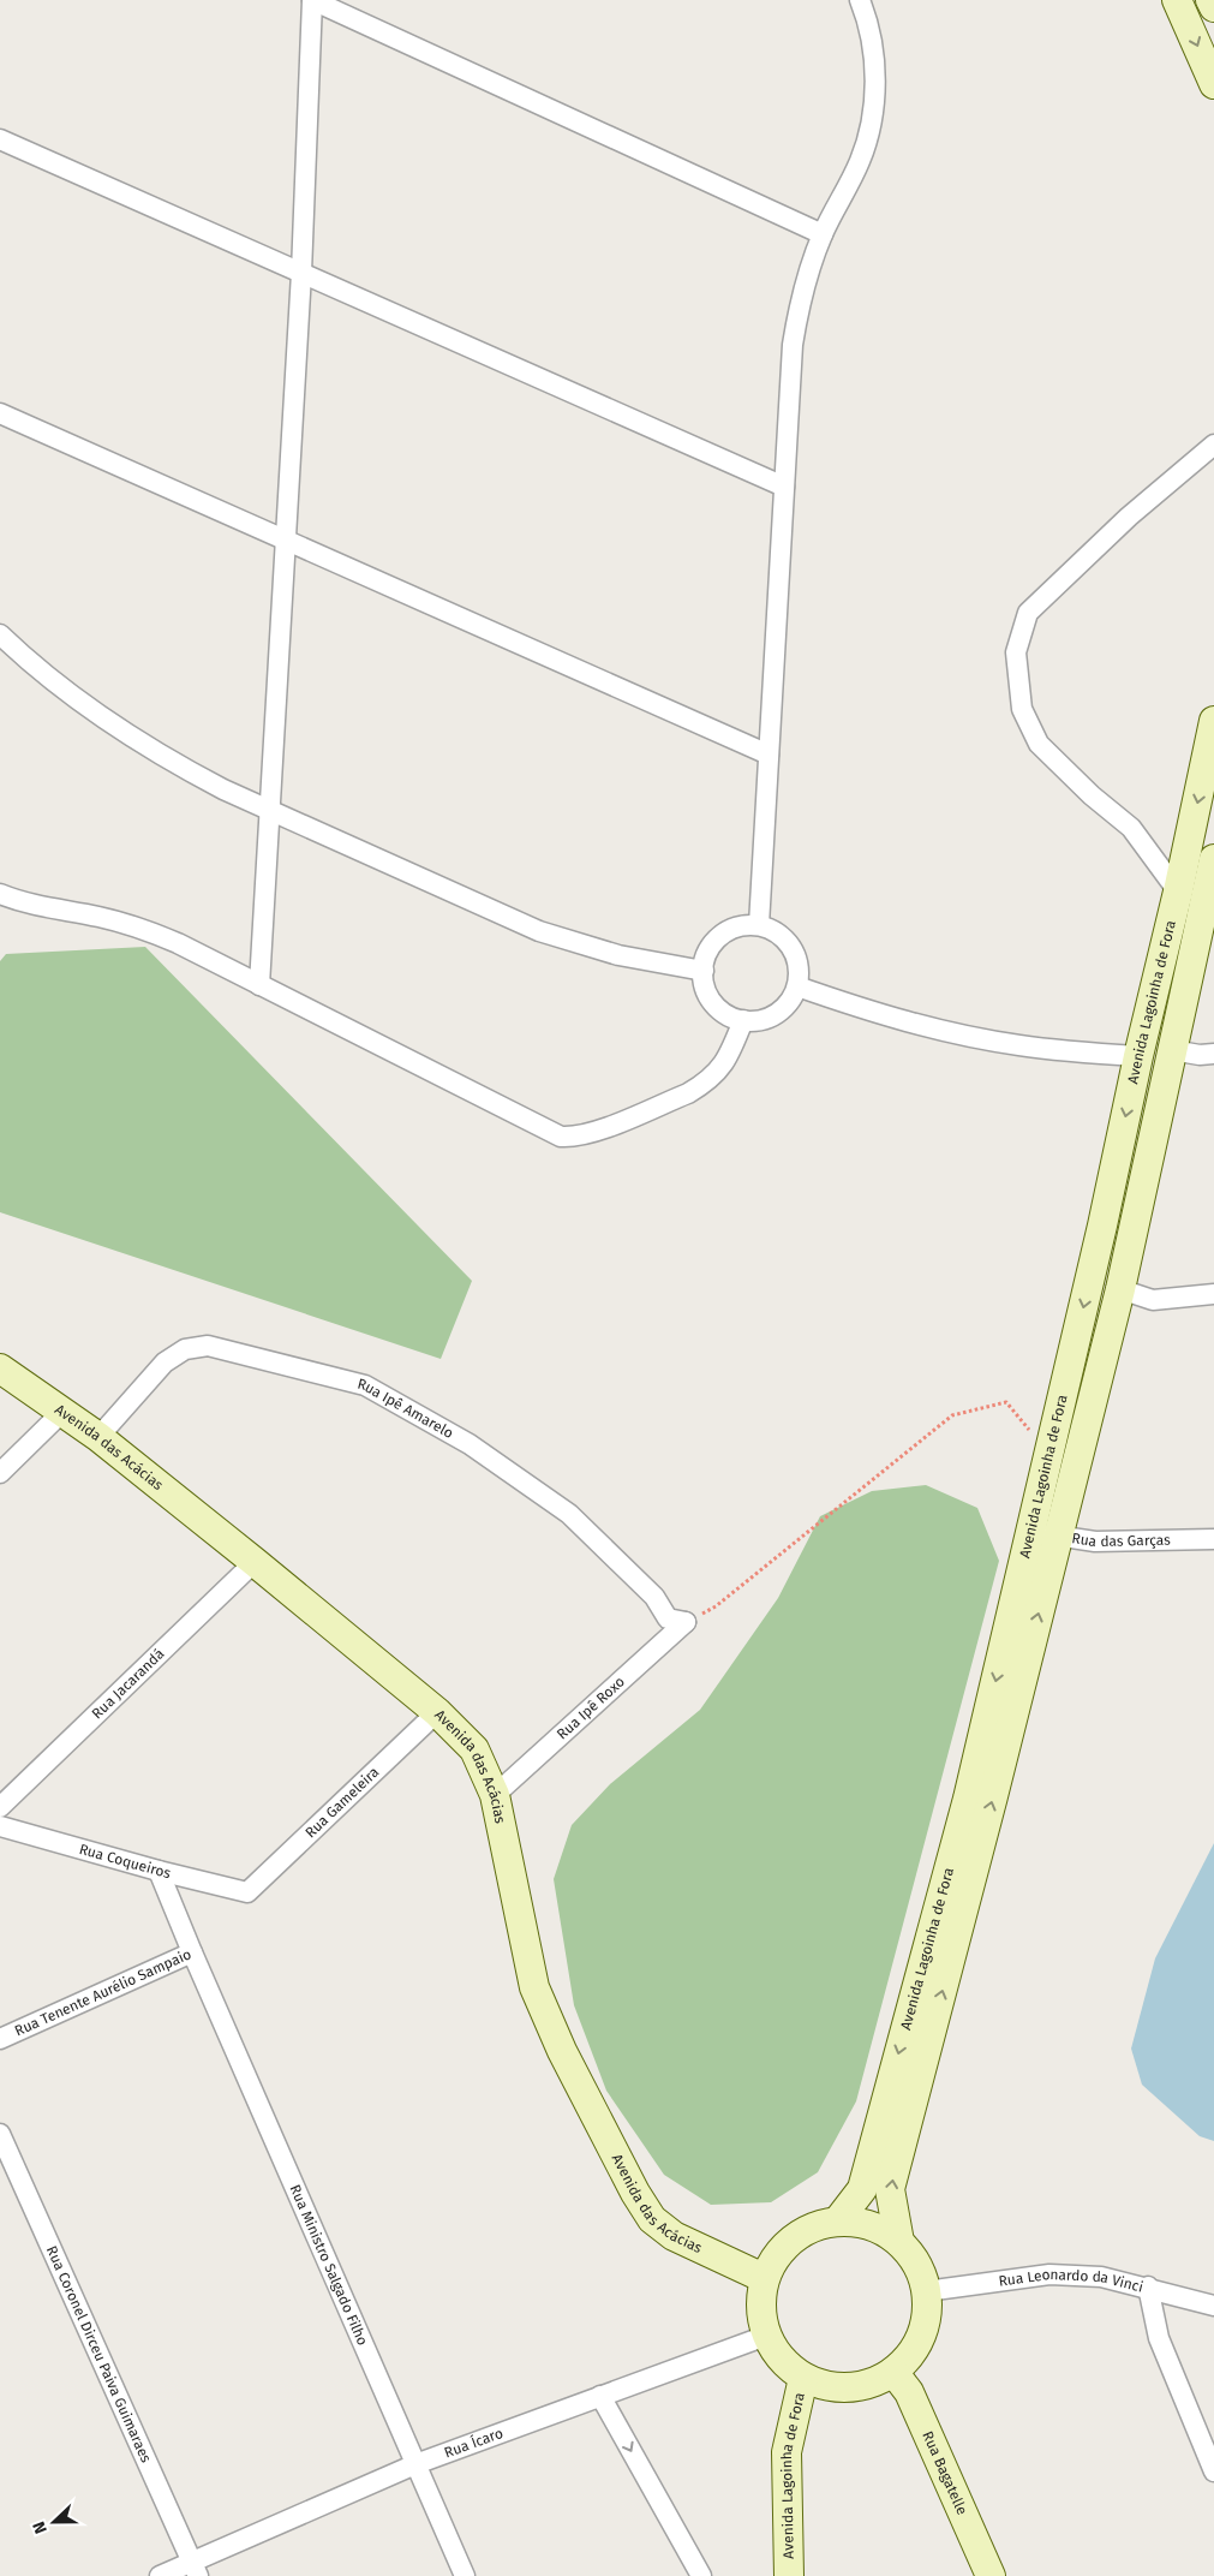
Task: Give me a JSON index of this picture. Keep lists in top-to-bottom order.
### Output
{
  "streets": {
    "main road": ["Avenida Lagoinha de Fora", "Avenida das Acácias", "Rua Bagatelle"],
    "street": [
      "Rua Ipê Amarelo",
      "Rua das Garças",
      "Rua Jacarandá",
      "Rua Ipê Roxo",
      "Rua Gameleira",
      "Rua Coqueiros",
      "Rua Tenente Aurélio Sampaio",
      "Rua Ministro Salgado Filho",
      "Rua Leonardo da Vinci",
      "Rua Coronel Dirceu Paiva Guimaraes",
      "Rua Ícaro"
    ]
  },
  "crossings": [
    ["Avenida Lagoinha de Fora", "Avenida das Acácias"],
    ["Avenida Lagoinha de Fora", "Rua das Garças"],
    ["Avenida Lagoinha de Fora", "Rua Leonardo da Vinci"],
    ["Avenida Lagoinha de Fora", "Rua Ícaro"],
    ["Avenida Lagoinha de Fora", "Rua Bagatelle"],
    ["Rua Ipê Amarelo", "Avenida das Acácias"],
    ["Rua Ipê Amarelo", "Rua Ipê Roxo"],
    ["Avenida das Acácias", "Rua Jacarandá"],
    ["Avenida das Acácias", "Rua Ipê Roxo"],
    ["Avenida das Acácias", "Rua Gameleira"],
    ["Avenida das Acácias", "Rua Leonardo da Vinci"],
    ["Avenida das Acácias", "Rua Ícaro"],
    ["Avenida das Acácias", "Rua Bagatelle"],
    ["Rua Gameleira", "Rua Coqueiros"],
    ["Rua Coqueiros", "Rua Tenente Aurélio Sampaio"],
    ["Rua Tenente Aurélio Sampaio", "Rua Ministro Salgado Filho"],
    ["Rua Ministro Salgado Filho", "Rua Ícaro"],
    ["Rua Leonardo da Vinci", "Rua Ícaro"],
    ["Rua Leonardo da Vinci", "Rua Bagatelle"],
    ["Rua Coronel Dirceu Paiva Guimaraes", "Rua Ícaro"],
    ["Rua Ícaro", "Rua Bagatelle"]
  ],
  "north": "left"
}
